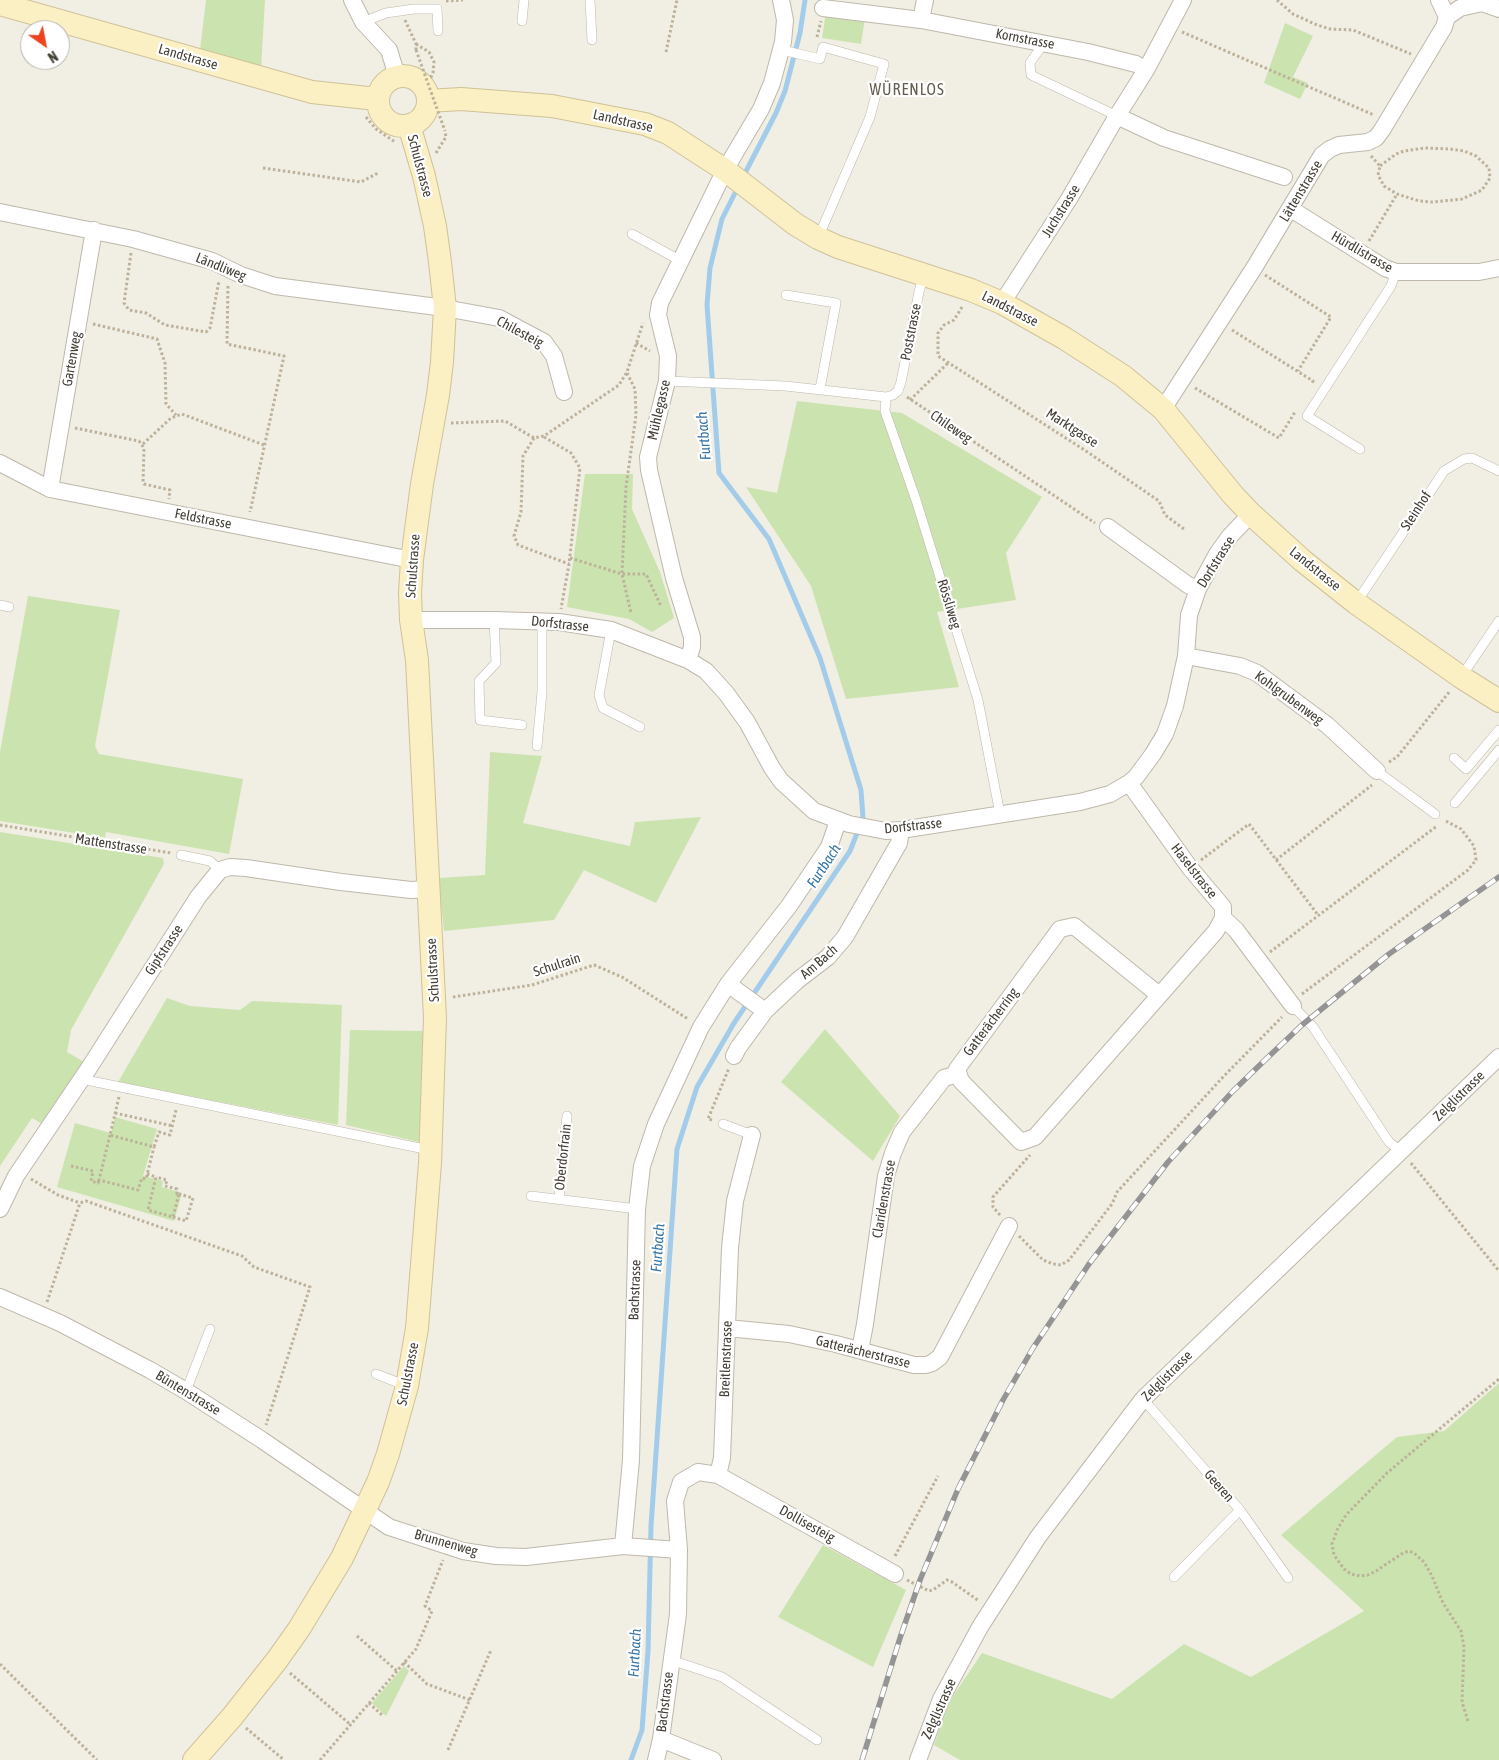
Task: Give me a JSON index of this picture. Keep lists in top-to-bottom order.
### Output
{
  "streets": {
    "main road": ["Landstrasse", "Schulstrasse"],
    "street": [
      "Kornstrasse",
      "Lättenstrasse",
      "Juchstrasse",
      "Hürdlistrasse",
      "Ländliweg",
      "Chilesteig",
      "Gartenweg",
      "Mühlegasse",
      "Feldstrasse",
      "Dorfstrasse",
      "Kohlgrubenweg",
      "Haselstrasse",
      "Gipfstrasse",
      "Am Bach",
      "Gatterächerring",
      "Zelglistrasse",
      "Claridenstrasse",
      "Bachstrasse",
      "Gatterächerstrasse",
      "Breitlenstrasse",
      "Büntenstrasse",
      "Dollisesteig",
      "Brunnenweg"
    ],
    "lane": [
      "Poststrasse",
      "Steinhof",
      "Rössliweg",
      "Oberdorfrain",
      "Geeren"
    ],
    "path": [
      "Chileweg",
      "Marktgasse",
      "Mattenstrasse",
      "Schulrain"
    ]
  },
  "crossings": [
    ["Kornstrasse", "Juchstrasse"],
    ["Landstrasse", "Lättenstrasse"],
    ["Landstrasse", "Juchstrasse"],
    ["Landstrasse", "Poststrasse"],
    ["Landstrasse", "Mühlegasse"],
    ["Landstrasse", "Steinhof"],
    ["Landstrasse", "Dorfstrasse"],
    ["Schulstrasse", "Ländliweg"],
    ["Schulstrasse", "Chilesteig"],
    ["Schulstrasse", "Feldstrasse"],
    ["Schulstrasse", "Dorfstrasse"],
    ["Schulstrasse", "Schulrain"],
    ["Schulstrasse", "Büntenstrasse"],
    ["Schulstrasse", "Brunnenweg"],
    ["Lättenstrasse", "Hürdlistrasse"],
    ["Ländliweg", "Chilesteig"],
    ["Ländliweg", "Gartenweg"],
    ["Poststrasse", "Chileweg"],
    ["Gartenweg", "Feldstrasse"],
    ["Mühlegasse", "Dorfstrasse"],
    ["Dorfstrasse", "Rössliweg"],
    ["Dorfstrasse", "Kohlgrubenweg"],
    ["Dorfstrasse", "Haselstrasse"],
    ["Dorfstrasse", "Am Bach"],
    ["Dorfstrasse", "Bachstrasse"],
    ["Schulrain", "Bachstrasse"],
    ["Gatterächerring", "Claridenstrasse"],
    ["Zelglistrasse", "Geeren"],
    ["Oberdorfrain", "Bachstrasse"],
    ["Claridenstrasse", "Gatterächerstrasse"],
    ["Bachstrasse", "Brunnenweg"],
    ["Gatterächerstrasse", "Breitlenstrasse"],
    ["Breitlenstrasse", "Dollisesteig"],
    ["Büntenstrasse", "Brunnenweg"]
  ],
  "districts": ["WÜRENLOS"],
  "water": ["Furtbach"],
  "north": "bottom right"
}
